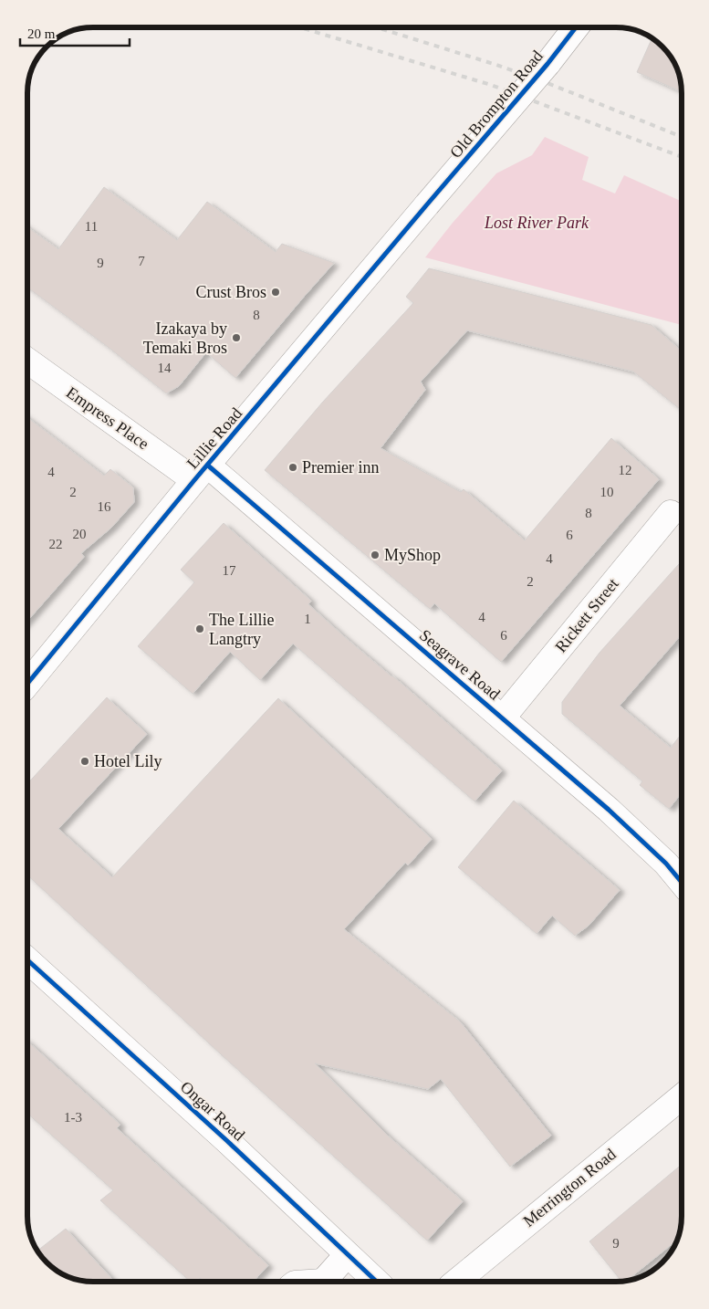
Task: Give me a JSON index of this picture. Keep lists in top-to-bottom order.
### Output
{
  "streets": {
    "street": [
      "Old Brompton Road",
      "Empress Place",
      "Lillie Road",
      "Rickett Street",
      "Seagrave Road",
      "Ongar Road",
      "Merrington Road"
    ]
  },
  "crossings": [
    ["Old Brompton Road", "Lillie Road"],
    ["Empress Place", "Lillie Road"],
    ["Empress Place", "Seagrave Road"],
    ["Lillie Road", "Seagrave Road"],
    ["Rickett Street", "Seagrave Road"]
  ],
  "parks": ["Lost River Park"],
  "places": [
    "Crust Bros",
    "Izakaya by Temaki Bros",
    "Premier inn",
    "MyShop",
    "The Lillie Langtry",
    "Hotel Lily"
  ],
  "house_numbers": [
    "11",
    "7",
    "9",
    "8",
    "14",
    "12",
    "4",
    "2",
    "10",
    "16",
    "8",
    "20",
    "6",
    "22",
    "4",
    "17",
    "2",
    "4",
    "1",
    "6",
    "1-3",
    "9"
  ],
  "scale_bar": "20 m"
}
